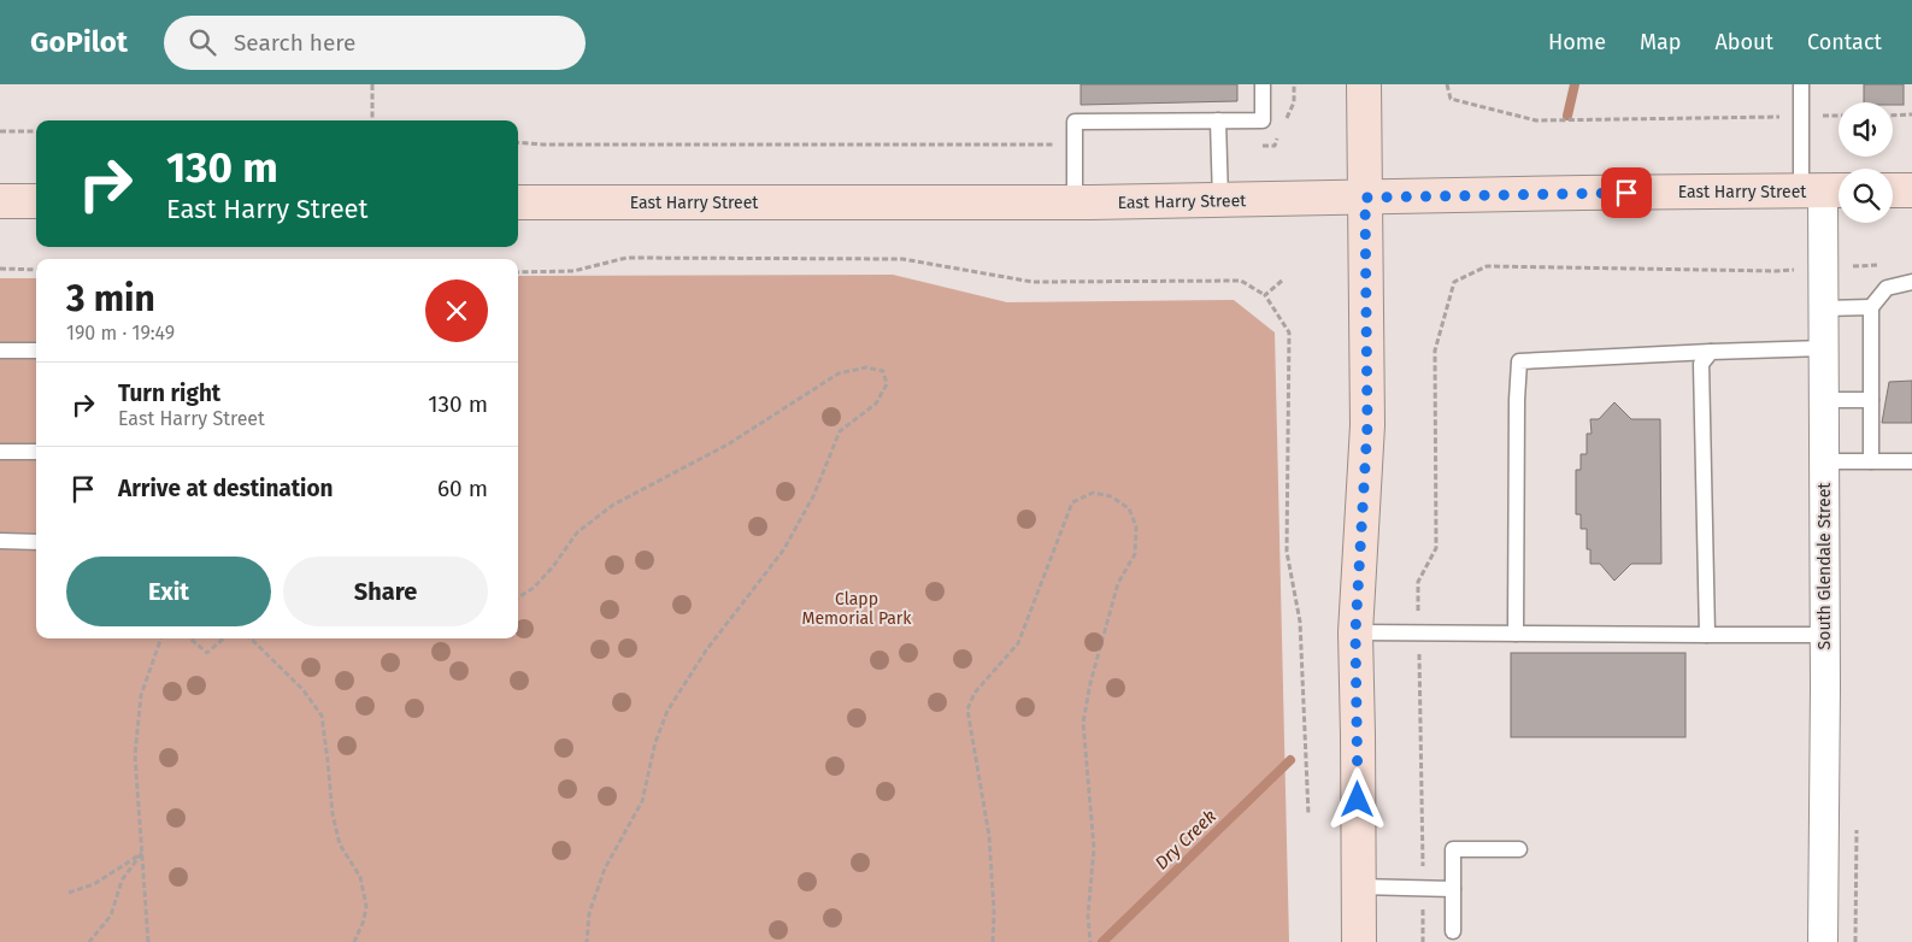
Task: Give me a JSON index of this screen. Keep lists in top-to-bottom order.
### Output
{
  "streets": {
    "main road": ["East Harry Street"],
    "street": ["South Glendale Street"]
  },
  "crossings": [
    ["East Harry Street", "South Glendale Street"]
  ],
  "water": ["Dry Creek"],
  "parks": ["Clapp Memorial Park"],
  "page": {
    "header": "GoPilot",
    "search": "Search here",
    "nav": [
      "Home",
      "Map",
      "About",
      "Contact"
    ],
    "turn": ["130 m", "East Harry Street"],
    "heading": ["3 min", "190 m · 19:49"],
    "list": [
      {
        "name": "Turn right",
        "note": "East Harry Street",
        "value": "130 m"
      },
      {
        "name": "Arrive at destination",
        "value": "60 m"
      }
    ],
    "buttons": ["Exit", "Share"]
  }
}
